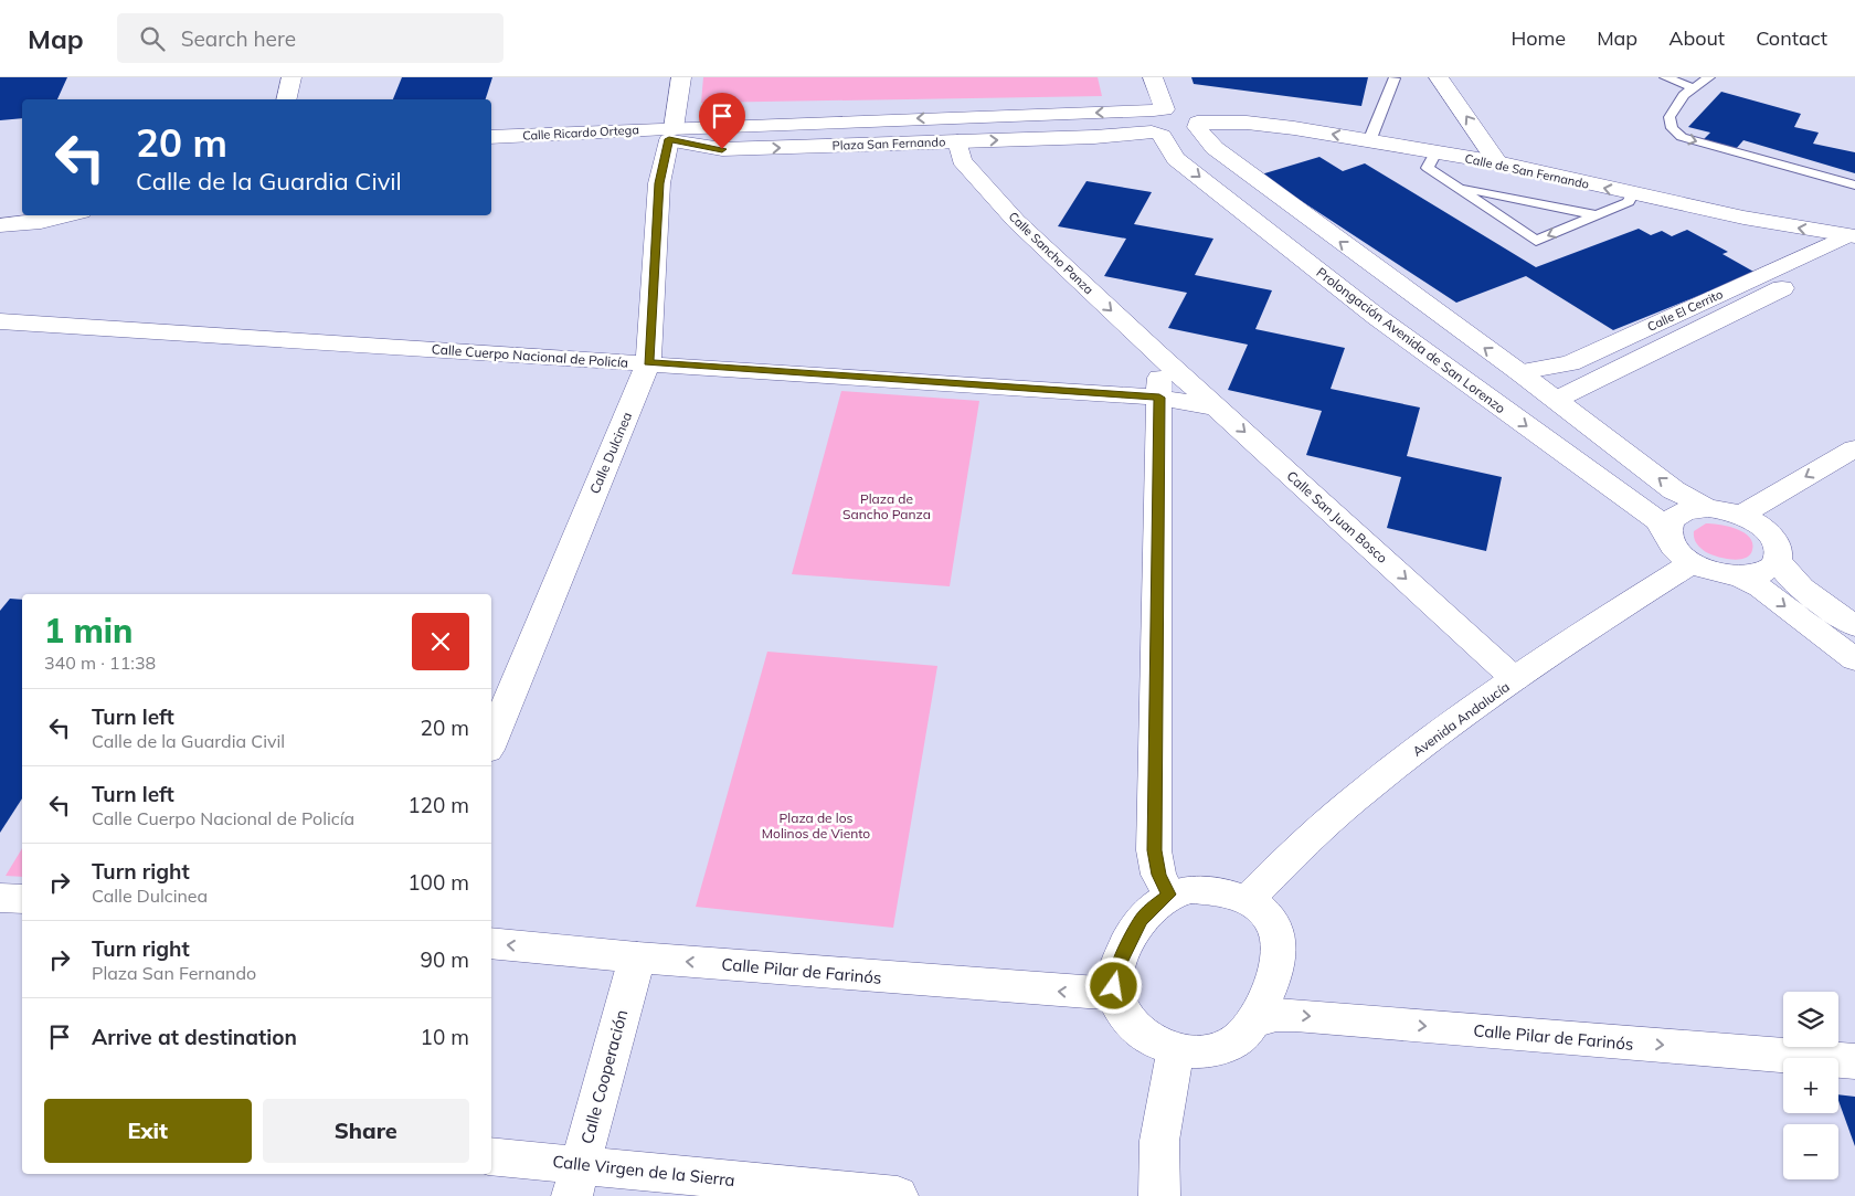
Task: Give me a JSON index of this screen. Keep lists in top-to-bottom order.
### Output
{
  "streets": {
    "street": [
      "Calle Ricardo Ortega",
      "Plaza San Fernando",
      "Calle de San Fernando",
      "Calle Sancho Panza",
      "Calle El Cerrito",
      "Prolongación Avenida de San Lorenzo",
      "Calle Cuerpo Nacional de Policía",
      "Calle Dulcinea",
      "Calle San Juan Bosco",
      "Avenida Andalucía",
      "Calle Pilar de Farinós",
      "Calle Cooperación",
      "Calle Virgen de la Sierra"
    ]
  },
  "crossings": [
    ["Calle Ricardo Ortega", "Plaza San Fernando"],
    ["Plaza San Fernando", "Calle de San Fernando"],
    ["Plaza San Fernando", "Calle Sancho Panza"],
    ["Plaza San Fernando", "Prolongación Avenida de San Lorenzo"],
    ["Plaza San Fernando", "Calle Dulcinea"],
    ["Calle de San Fernando", "Calle El Cerrito"],
    ["Calle Sancho Panza", "Calle San Juan Bosco"],
    ["Prolongación Avenida de San Lorenzo", "Avenida Andalucía"],
    ["Calle Cuerpo Nacional de Policía", "Calle Dulcinea"],
    ["Calle Cuerpo Nacional de Policía", "Calle San Juan Bosco"],
    ["Calle San Juan Bosco", "Avenida Andalucía"],
    ["Avenida Andalucía", "Calle Pilar de Farinós"],
    ["Calle Pilar de Farinós", "Calle Cooperación"],
    ["Calle Cooperación", "Calle Virgen de la Sierra"]
  ],
  "one_way": ["Calle de San Fernando"],
  "parks": ["Plaza de Sancho Panza", "Plaza de los Molinos de Viento"],
  "page": {
    "header": "Map",
    "search": "Search here",
    "nav": [
      "Home",
      "Map",
      "About",
      "Contact"
    ],
    "turn": ["20 m", "Calle de la Guardia Civil"],
    "heading": ["1 min", "340 m · 11:38"],
    "list": [
      {
        "name": "Turn left",
        "note": "Calle de la Guardia Civil",
        "value": "20 m"
      },
      {
        "name": "Turn left",
        "note": "Calle Cuerpo Nacional de Policía",
        "value": "120 m"
      },
      {
        "name": "Turn right",
        "note": "Calle Dulcinea",
        "value": "100 m"
      },
      {
        "name": "Turn right",
        "note": "Plaza San Fernando",
        "value": "90 m"
      },
      {
        "name": "Arrive at destination",
        "value": "10 m"
      }
    ],
    "map_buttons": ["+", "−"],
    "buttons": ["Exit", "Share"]
  }
}
